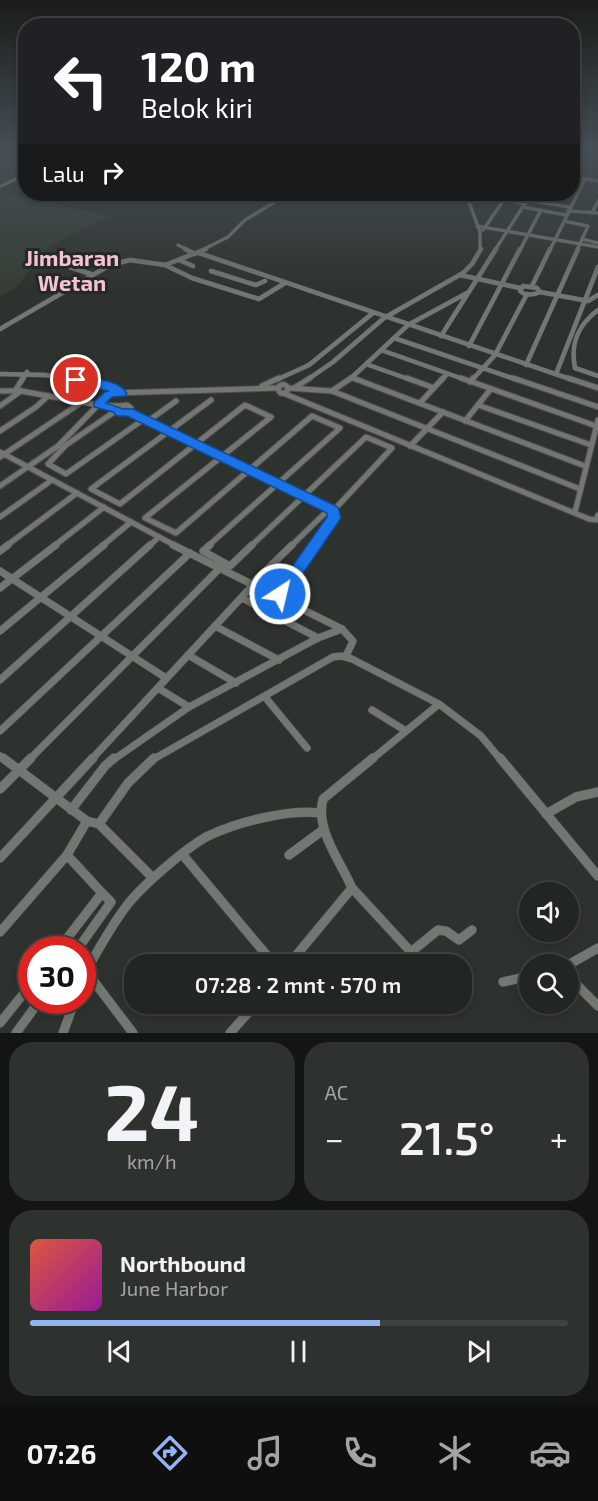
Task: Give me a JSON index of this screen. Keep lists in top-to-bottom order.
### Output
{
  "districts": ["Jimbaran Wetan"],
  "page": {
    "turn": ["120 m", "Belok kiri"],
    "then": "Lalu",
    "limit": "30",
    "trip": "07:28 · 2 mnt · 570 m",
    "tile": [
      ["24", "km/h"],
      "AC"
    ],
    "heat": ["−", "21.5°", "+"],
    "song": ["Northbound", "June Harbor"],
    "tabs": "07:26"
  }
}
